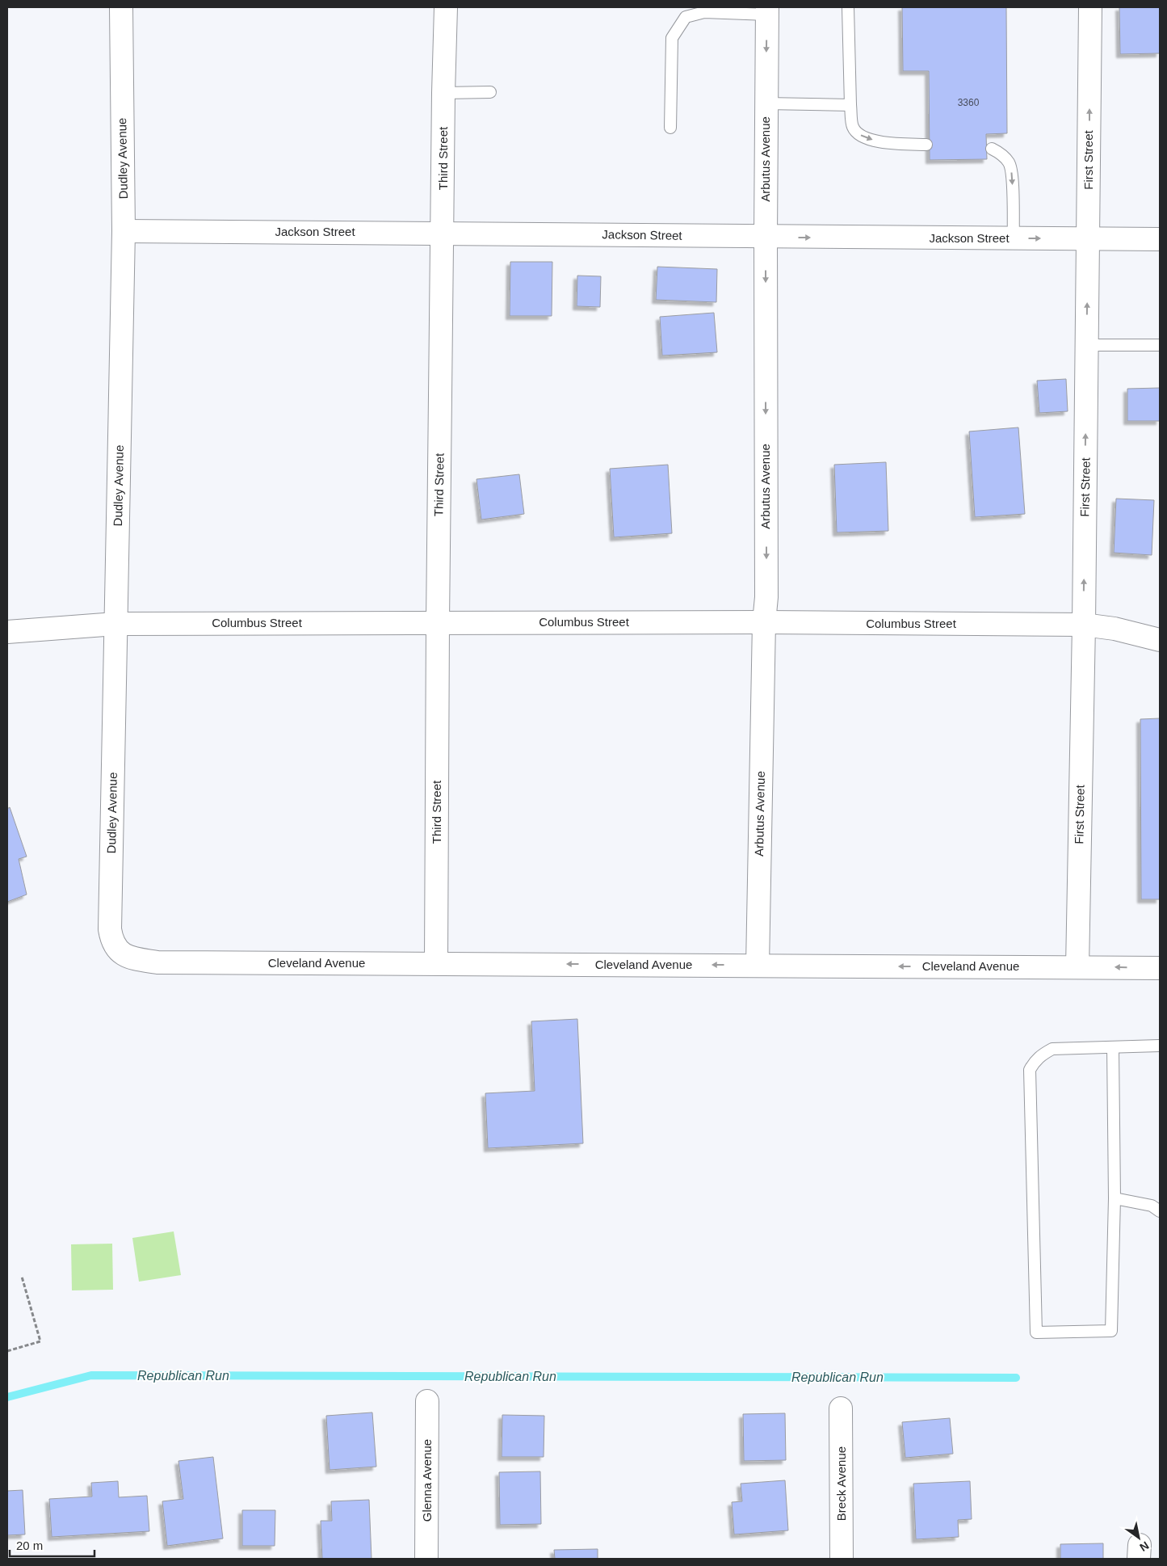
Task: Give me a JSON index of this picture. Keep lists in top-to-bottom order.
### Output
{
  "streets": {
    "street": [
      "Dudley Avenue",
      "Third Street",
      "Arbutus Avenue",
      "First Street",
      "Jackson Street",
      "Columbus Street",
      "Cleveland Avenue",
      "Glenna Avenue",
      "Breck Avenue"
    ]
  },
  "crossings": [
    ["Dudley Avenue", "Jackson Street"],
    ["Dudley Avenue", "Columbus Street"],
    ["Dudley Avenue", "Cleveland Avenue"],
    ["Third Street", "Jackson Street"],
    ["Third Street", "Columbus Street"],
    ["Third Street", "Cleveland Avenue"],
    ["Arbutus Avenue", "Jackson Street"],
    ["Arbutus Avenue", "Columbus Street"],
    ["Arbutus Avenue", "Cleveland Avenue"],
    ["First Street", "Jackson Street"],
    ["First Street", "Columbus Street"],
    ["First Street", "Cleveland Avenue"]
  ],
  "one_way": ["Arbutus Avenue", "First Street", "Cleveland Avenue"],
  "water": ["Republican Run"],
  "house_numbers": ["3360"],
  "scale_bar": "20 m",
  "north": "bottom right"
}
